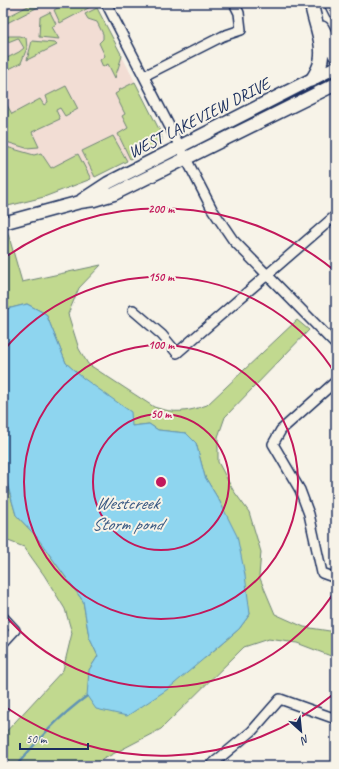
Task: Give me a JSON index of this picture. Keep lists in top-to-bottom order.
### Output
{
  "streets": {
    "street": ["WEST LAKEVIEW DRIVE"]
  },
  "water": ["Westcreek Storm pond"],
  "scale_bar": "50 m",
  "north": "bottom right",
  "rings": [
    "200 m",
    "150 m",
    "100 m",
    "50 m"
  ]
}
